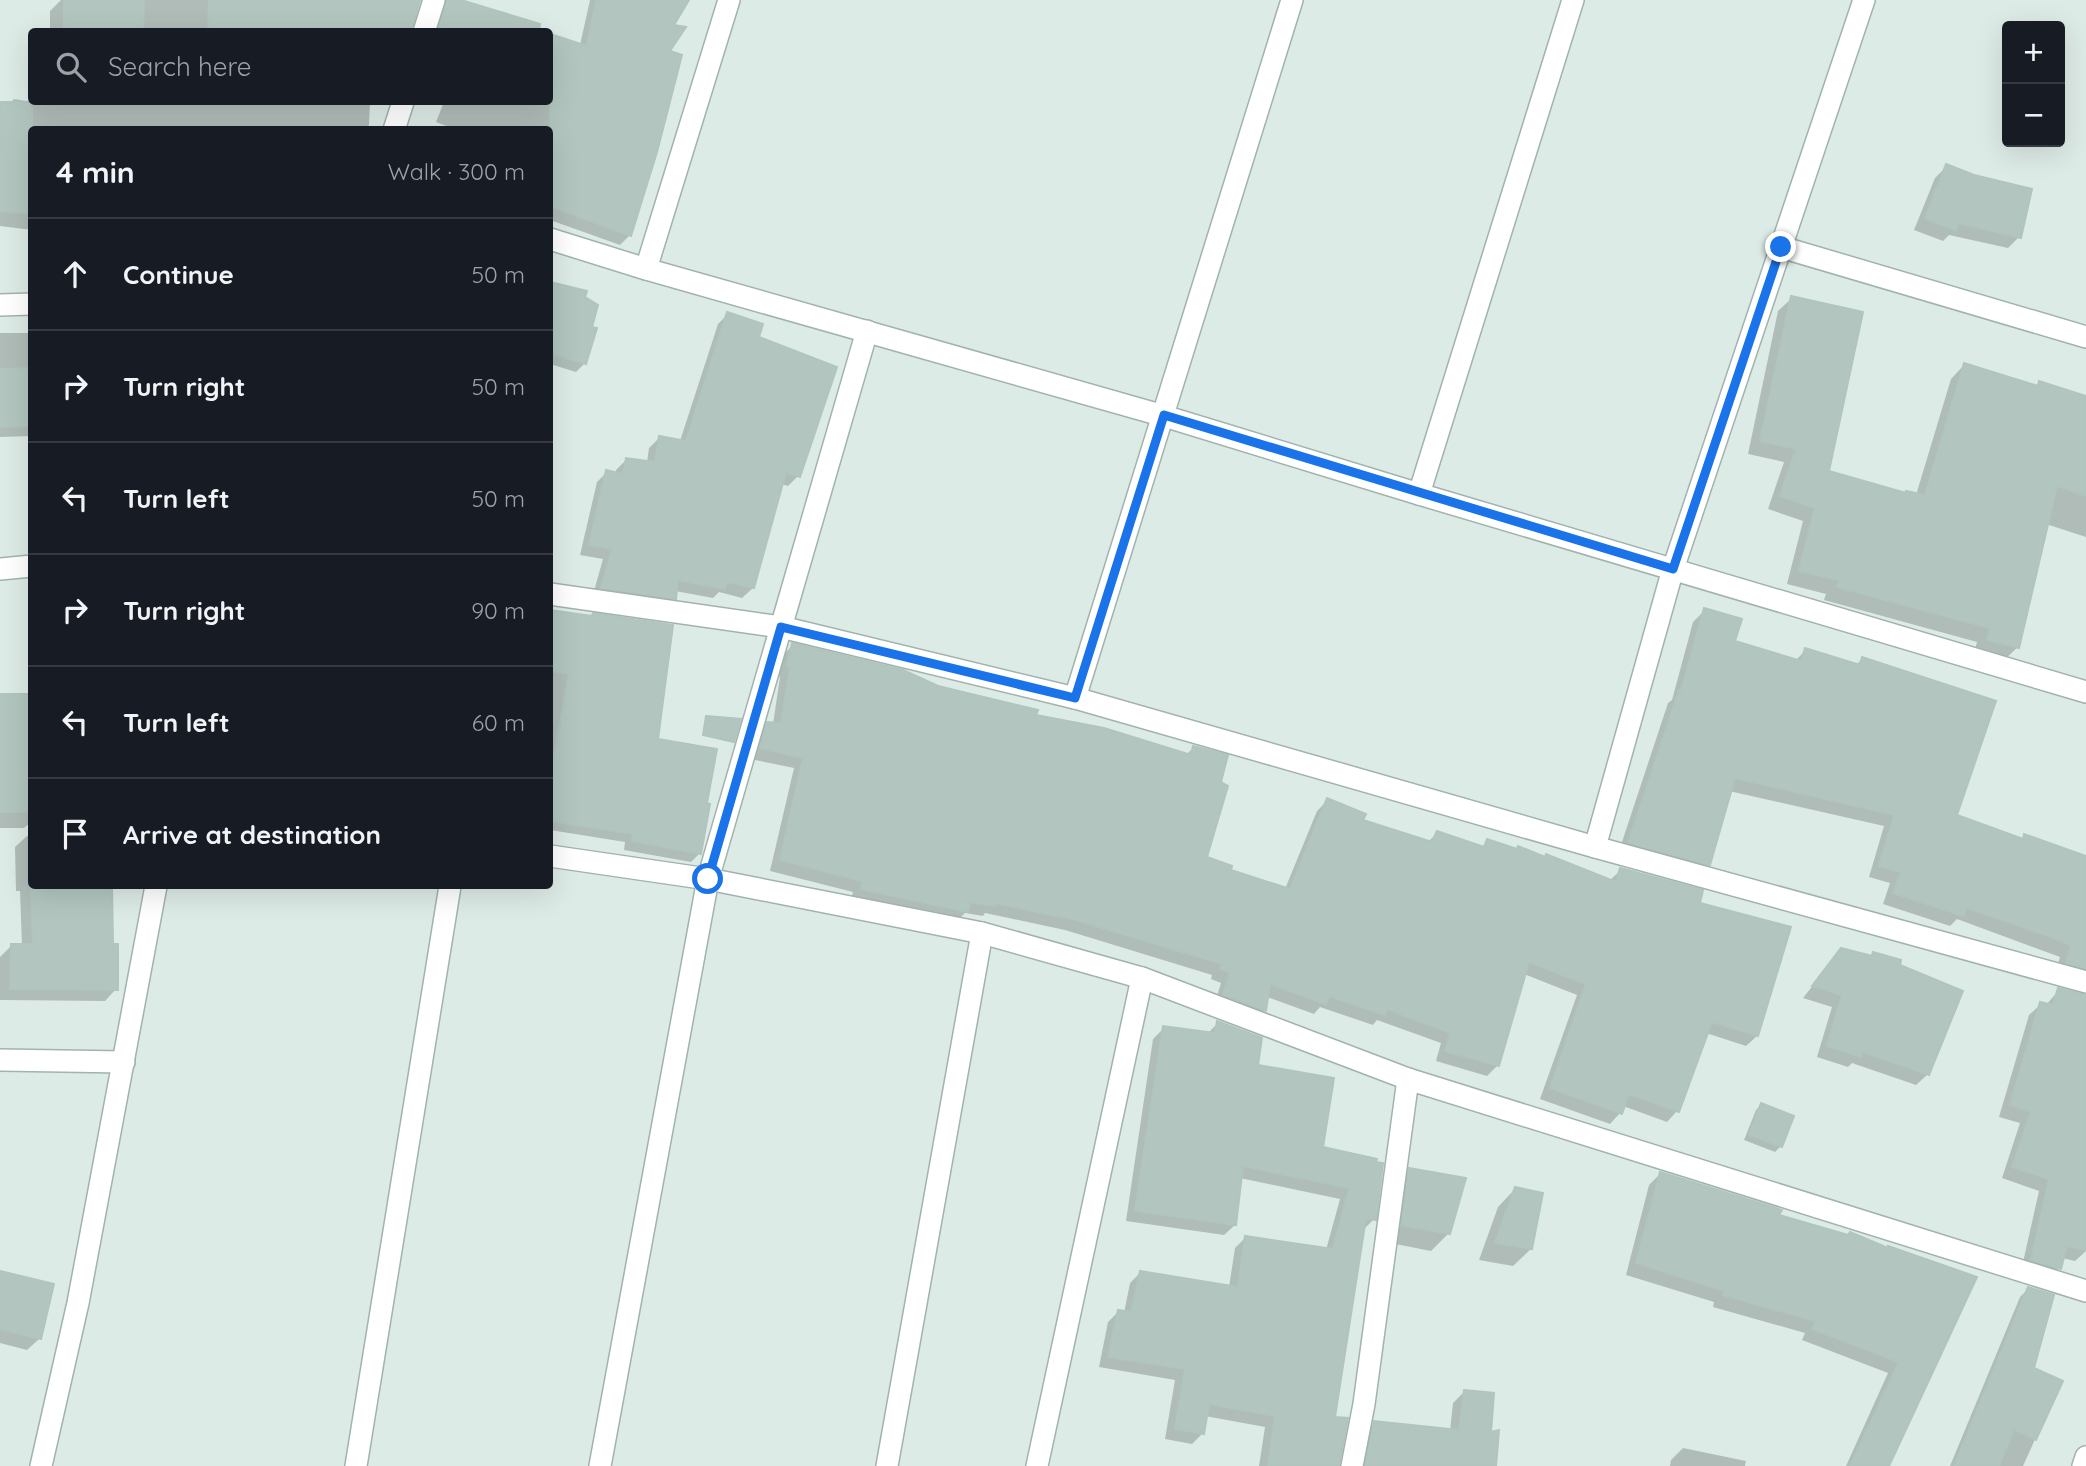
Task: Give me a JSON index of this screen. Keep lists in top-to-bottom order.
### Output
{
  "page": {
    "map_buttons": ["+", "−"],
    "search": "Search here",
    "heading": ["4 min", "Walk · 300 m"],
    "list": [
      ["Continue", "50 m"],
      ["Turn right", "50 m"],
      ["Turn left", "50 m"],
      ["Turn right", "90 m"],
      ["Turn left", "60 m"],
      "Arrive at destination"
    ]
  }
}
